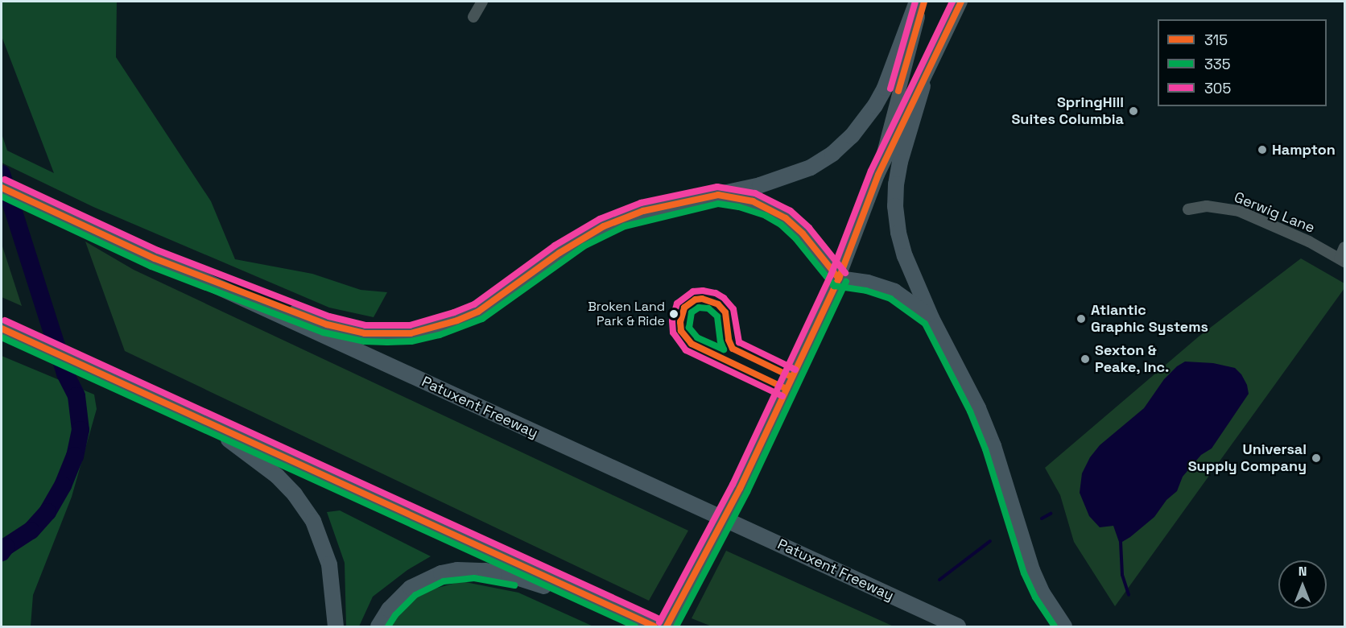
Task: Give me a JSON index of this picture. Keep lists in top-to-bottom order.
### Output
{
  "streets": {
    "highway": ["Patuxent Freeway"],
    "street": ["Gerwig Lane"]
  },
  "places": [
    "SpringHill Suites Columbia",
    "Hampton",
    "Broken Land Park & Ride",
    "Atlantic Graphic Systems",
    "Sexton & Peake, Inc.",
    "Universal Supply Company"
  ],
  "lines": ["transit line 315", "transit line 305", "transit line 335"],
  "legend": ["315", "335", "305"],
  "north": "top"
}
